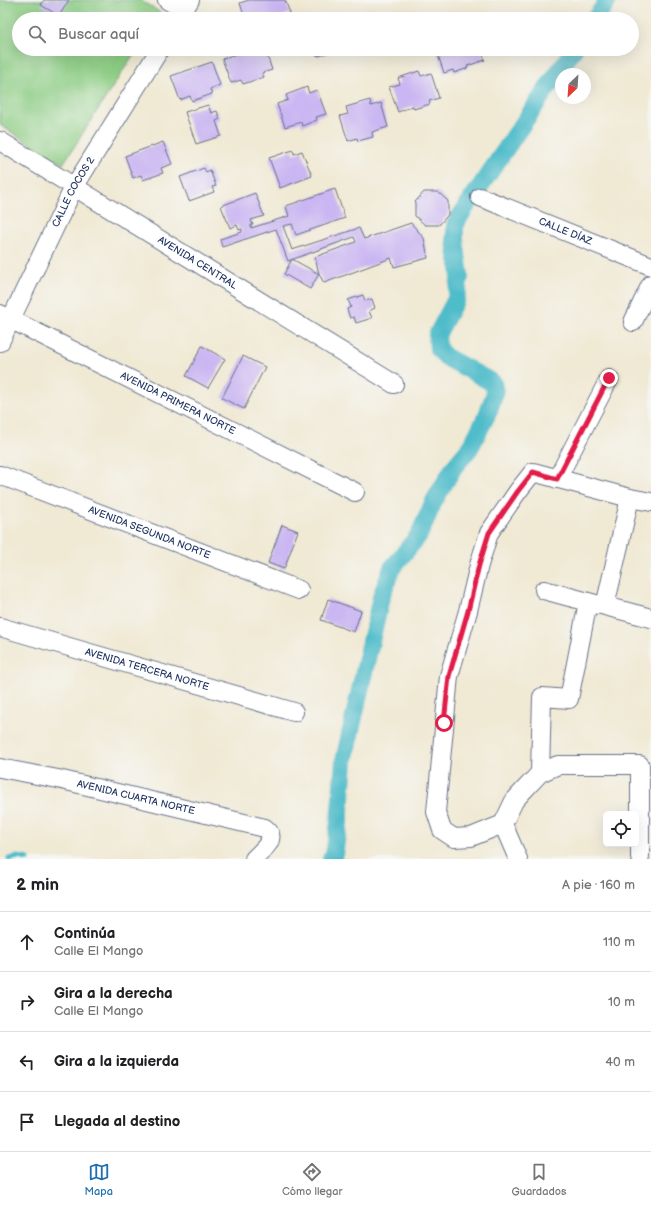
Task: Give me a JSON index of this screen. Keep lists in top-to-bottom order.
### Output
{
  "streets": {
    "street": [
      "CALLE COCOS 2",
      "CALLE DÍAZ",
      "AVENIDA CENTRAL",
      "AVENIDA PRIMERA NORTE",
      "AVENIDA SEGUNDA NORTE",
      "AVENIDA TERCERA NORTE",
      "AVENIDA CUARTA NORTE"
    ]
  },
  "crossings": [
    ["CALLE COCOS 2", "AVENIDA CENTRAL"],
    ["CALLE COCOS 2", "AVENIDA PRIMERA NORTE"]
  ],
  "north": "bottom left",
  "page": {
    "search": "Buscar aquí",
    "heading": ["2 min", "A pie · 160 m"],
    "list": [
      ["Continúa", "Calle El Mango", "110 m"],
      ["Gira a la derecha", "Calle El Mango", "10 m"],
      ["Gira a la izquierda", "40 m"],
      "Llegada al destino"
    ],
    "nav": ["Mapa", "Cómo llegar", "Guardados"]
  }
}
